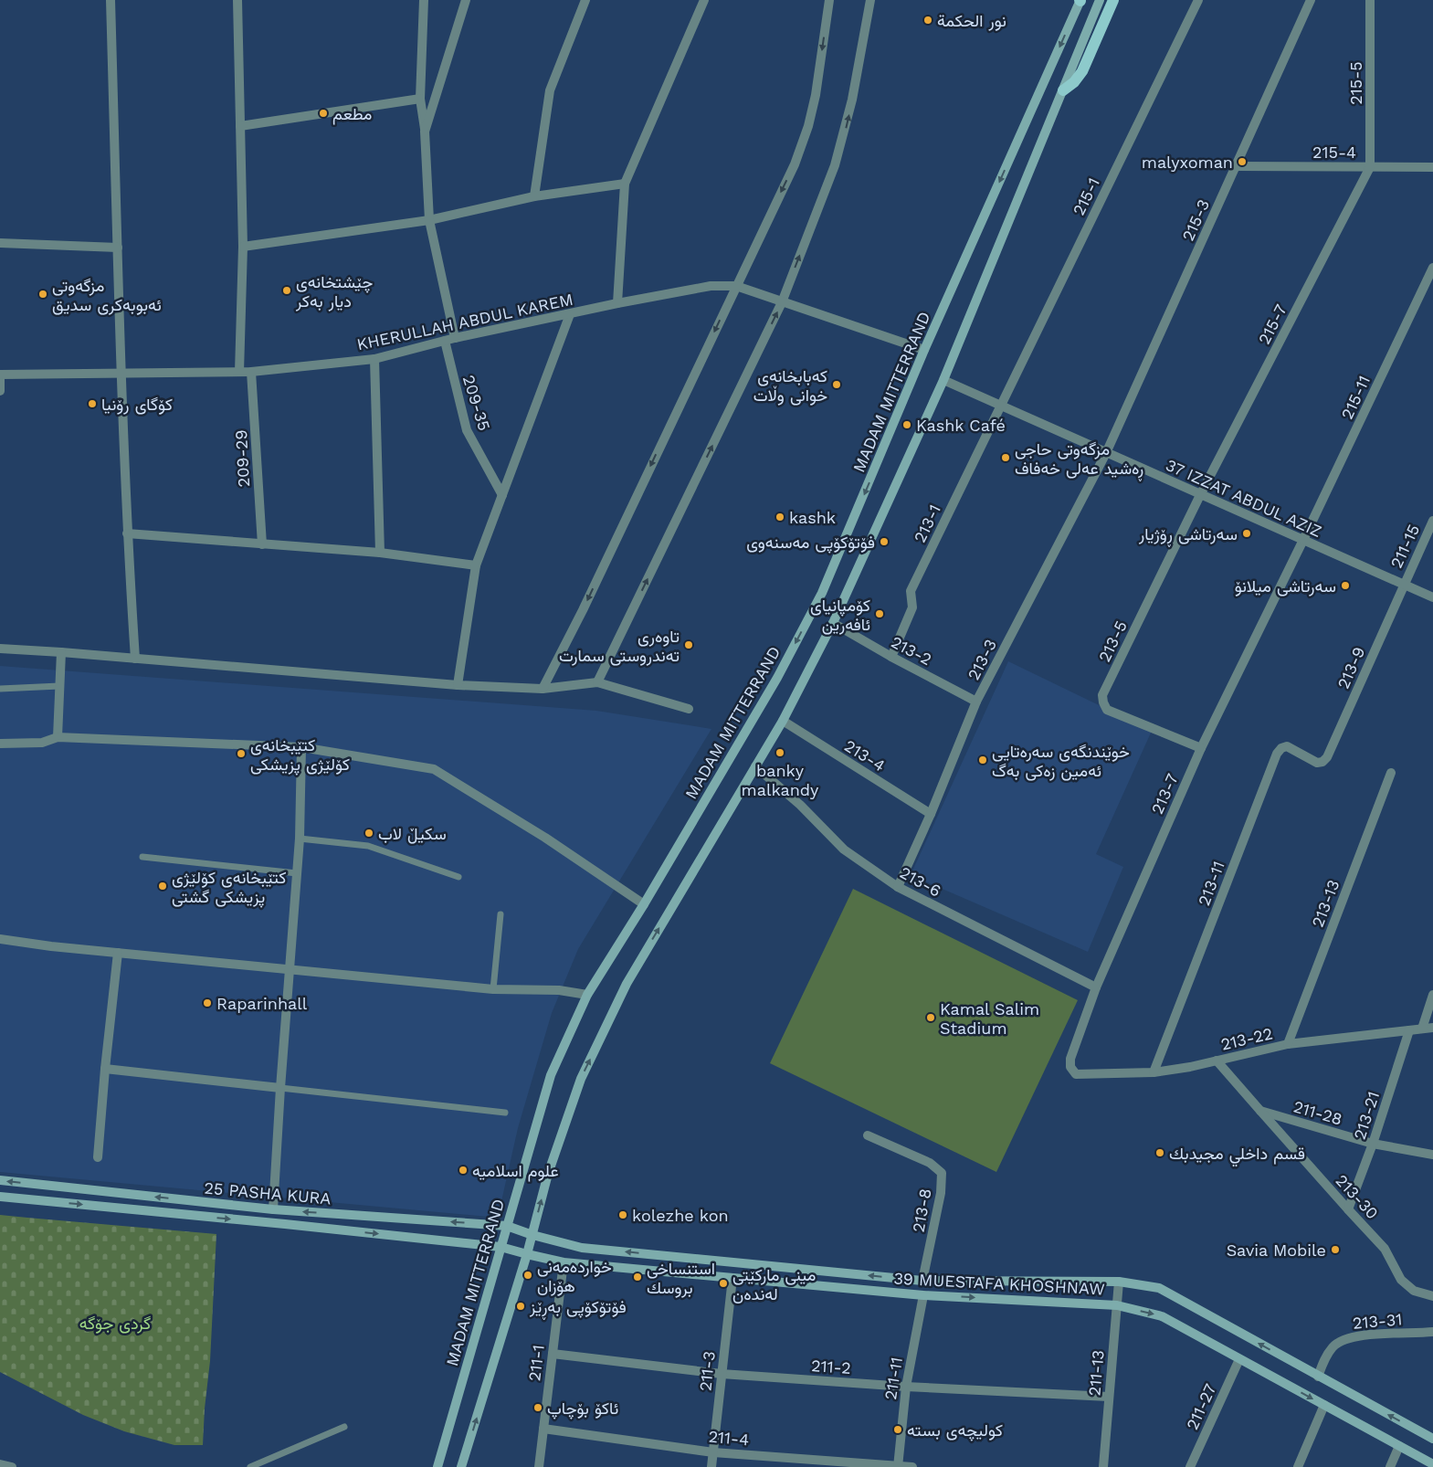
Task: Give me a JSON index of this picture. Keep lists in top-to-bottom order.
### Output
{
  "streets": {
    "main road": ["MADAM MITTERRAND", "25 PASHA KURA", "39 MUESTAFA KHOSHNAW"],
    "street": [
      "215-5",
      "215-4",
      "215-1",
      "215-3",
      "KHERULLAH ABDUL KAREM",
      "215-7",
      "215-11",
      "209-35",
      "209-29",
      "37 IZZAT ABDUL AZIZ",
      "213-1",
      "211-15",
      "213-5",
      "213-2",
      "213-3",
      "213-9",
      "213-4",
      "213-7",
      "213-6",
      "213-11",
      "213-13",
      "213-22",
      "211-28",
      "213-21",
      "213-30",
      "213-8",
      "213-31",
      "211-1",
      "211-2",
      "211-3",
      "211-13",
      "211-11",
      "211-27",
      "211-4"
    ]
  },
  "crossings": [
    ["215-5", "215-4"],
    ["215-5", "215-7"],
    ["215-4", "215-3"],
    ["215-4", "215-7"],
    ["215-1", "37 IZZAT ABDUL AZIZ"],
    ["215-1", "213-1"],
    ["215-3", "37 IZZAT ABDUL AZIZ"],
    ["215-3", "213-3"],
    ["KHERULLAH ABDUL KAREM", "MADAM MITTERRAND"],
    ["KHERULLAH ABDUL KAREM", "209-35"],
    ["KHERULLAH ABDUL KAREM", "209-29"],
    ["215-7", "37 IZZAT ABDUL AZIZ"],
    ["215-7", "213-5"],
    ["MADAM MITTERRAND", "25 PASHA KURA"],
    ["215-11", "37 IZZAT ABDUL AZIZ"],
    ["215-11", "213-7"],
    ["37 IZZAT ABDUL AZIZ", "213-1"],
    ["37 IZZAT ABDUL AZIZ", "211-15"],
    ["37 IZZAT ABDUL AZIZ", "213-5"],
    ["37 IZZAT ABDUL AZIZ", "213-3"],
    ["37 IZZAT ABDUL AZIZ", "213-9"],
    ["37 IZZAT ABDUL AZIZ", "213-7"],
    ["213-1", "213-2"],
    ["211-15", "213-9"],
    ["213-5", "213-7"],
    ["213-2", "213-3"],
    ["213-3", "213-4"],
    ["213-3", "213-6"],
    ["213-9", "213-11"],
    ["213-7", "213-6"],
    ["213-7", "213-22"],
    ["213-11", "213-22"],
    ["213-13", "213-22"],
    ["213-22", "213-21"],
    ["211-28", "213-21"],
    ["211-28", "213-30"],
    ["213-21", "213-30"],
    ["25 PASHA KURA", "39 MUESTAFA KHOSHNAW"],
    ["213-8", "39 MUESTAFA KHOSHNAW"],
    ["39 MUESTAFA KHOSHNAW", "213-31"],
    ["39 MUESTAFA KHOSHNAW", "211-1"],
    ["39 MUESTAFA KHOSHNAW", "211-3"],
    ["39 MUESTAFA KHOSHNAW", "211-13"],
    ["39 MUESTAFA KHOSHNAW", "211-11"],
    ["39 MUESTAFA KHOSHNAW", "211-27"],
    ["211-1", "211-2"],
    ["211-1", "211-4"],
    ["211-2", "211-3"],
    ["211-2", "211-13"],
    ["211-2", "211-11"],
    ["211-3", "211-4"],
    ["211-11", "211-4"]
  ],
  "parks": ["گردی جۆگە"],
  "places": [
    "نور الحكمة",
    "مطعم",
    "malyxoman",
    "چێشتخانەی دیار بەکر",
    "مزگەوتی ئەبوبەکری سدیق",
    "کەبابخانەی خوانی وڵات",
    "کۆگای رۆنیا",
    "Kashk Café",
    "مزگەوتی حاجی ڕەشید عەلی خەفاف",
    "kashk",
    "سەرتاشی ڕۆژیار",
    "فۆتۆکۆپی مەسنەوی",
    "سەرتاشی میلانۆ",
    "کۆمپانیای ئافەرین",
    "تاوەری تەندروستی سمارت",
    "banky malkandy",
    "كتێبخانە‌ی كۆلێژی پزیشكی",
    "خوێندنگەی سەرەتایی ئەمین زەکی بەگ",
    "سكیڵ لاب",
    "کتێبخانەی کۆلێژی پزیشکی گشتی",
    "Raparinhall",
    "Kamal Salim Stadium",
    "قسم داخلي مجيدبك",
    "علوم اسلاميه",
    "kolezhe kon",
    "Savia Mobile",
    "خواردە‌مە‌نی ھۆزان",
    "استنساخی بروسك",
    "مینی ماركێتی لە‌ندە‌ن",
    "فۆتۆکۆپی بەڕێز",
    "ئاکۆ بۆچاپ",
    "كولیچە‌ی بستە"
  ]
}
